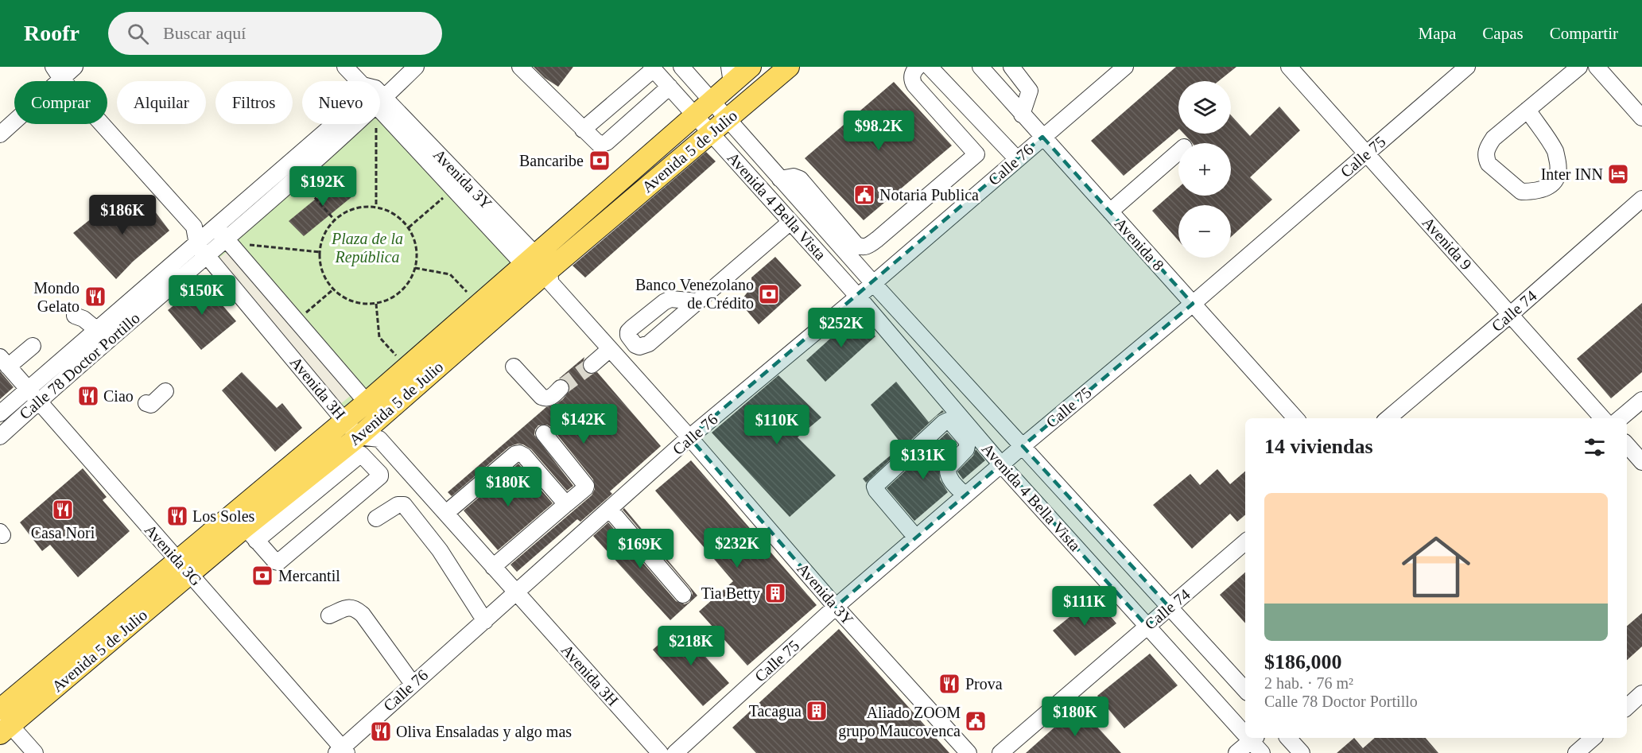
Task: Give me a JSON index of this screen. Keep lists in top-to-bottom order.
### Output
{
  "streets": {
    "main road": ["Avenida 5 de Julio"],
    "street": [
      "Calle 75",
      "Calle 76",
      "Avenida 3Y",
      "Avenida 4 Bella Vista",
      "Avenida 9",
      "Avenida 8",
      "Calle 74",
      "Calle 78 Doctor Portillo",
      "Avenida 3H",
      "Avenida 3G"
    ]
  },
  "crossings": [
    ["Avenida 5 de Julio", "Avenida 3Y"],
    ["Avenida 5 de Julio", "Avenida 4 Bella Vista"],
    ["Avenida 5 de Julio", "Avenida 3H"],
    ["Avenida 5 de Julio", "Avenida 3G"],
    ["Calle 75", "Avenida 3Y"],
    ["Calle 75", "Avenida 4 Bella Vista"],
    ["Calle 75", "Avenida 9"],
    ["Calle 75", "Avenida 8"],
    ["Calle 76", "Avenida 3Y"],
    ["Calle 76", "Avenida 4 Bella Vista"],
    ["Calle 76", "Avenida 8"],
    ["Calle 76", "Avenida 3H"],
    ["Calle 76", "Avenida 3G"],
    ["Avenida 4 Bella Vista", "Calle 74"],
    ["Avenida 9", "Calle 74"],
    ["Calle 78 Doctor Portillo", "Avenida 3H"],
    ["Calle 78 Doctor Portillo", "Avenida 3G"]
  ],
  "parks": ["Plaza de la República"],
  "places": {
    "bank": ["Bancaribe", "Banco Venezolano de Crédito", "Mercantil"],
    "hotel": ["Inter INN"],
    "public building": ["Notaria Publica", "Aliado ZOOM grupo Maucovenca"],
    "restaurant": [
      "Mondo Gelato",
      "Ciao",
      "Casa Nori",
      "Los Soles",
      "Prova",
      "Oliva Ensaladas y algo mas"
    ],
    "building": ["Tia Betty", "Tacagua"]
  },
  "page": {
    "header": "Roofr",
    "search": "Buscar aquí",
    "nav": ["Mapa", "Capas", "Compartir"],
    "map_buttons": ["+", "−"],
    "chip": [
      "Comprar",
      "Alquilar",
      "Filtros",
      "Nuevo"
    ],
    "price": [
      "$98.2K",
      "$192K",
      "$186K",
      "$150K",
      "$252K",
      "$142K",
      "$110K",
      "$131K",
      "$180K",
      "$232K",
      "$169K",
      "$111K",
      "$218K",
      "$180K"
    ],
    "heading": "14 viviendas",
    "list": [
      {
        "name": "$186,000",
        "note": "2 hab. · 76 m² · Calle 78 Doctor Portillo"
      }
    ]
  }
}
